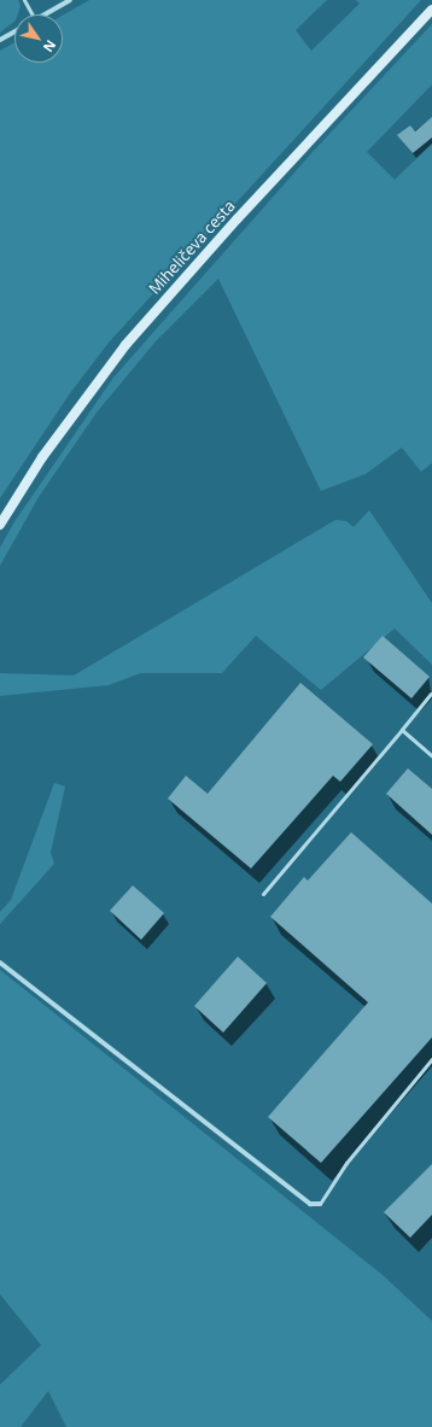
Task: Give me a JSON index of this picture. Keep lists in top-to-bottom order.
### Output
{
  "streets": {
    "street": ["Miheličeva cesta"]
  },
  "north": "bottom right"
}
